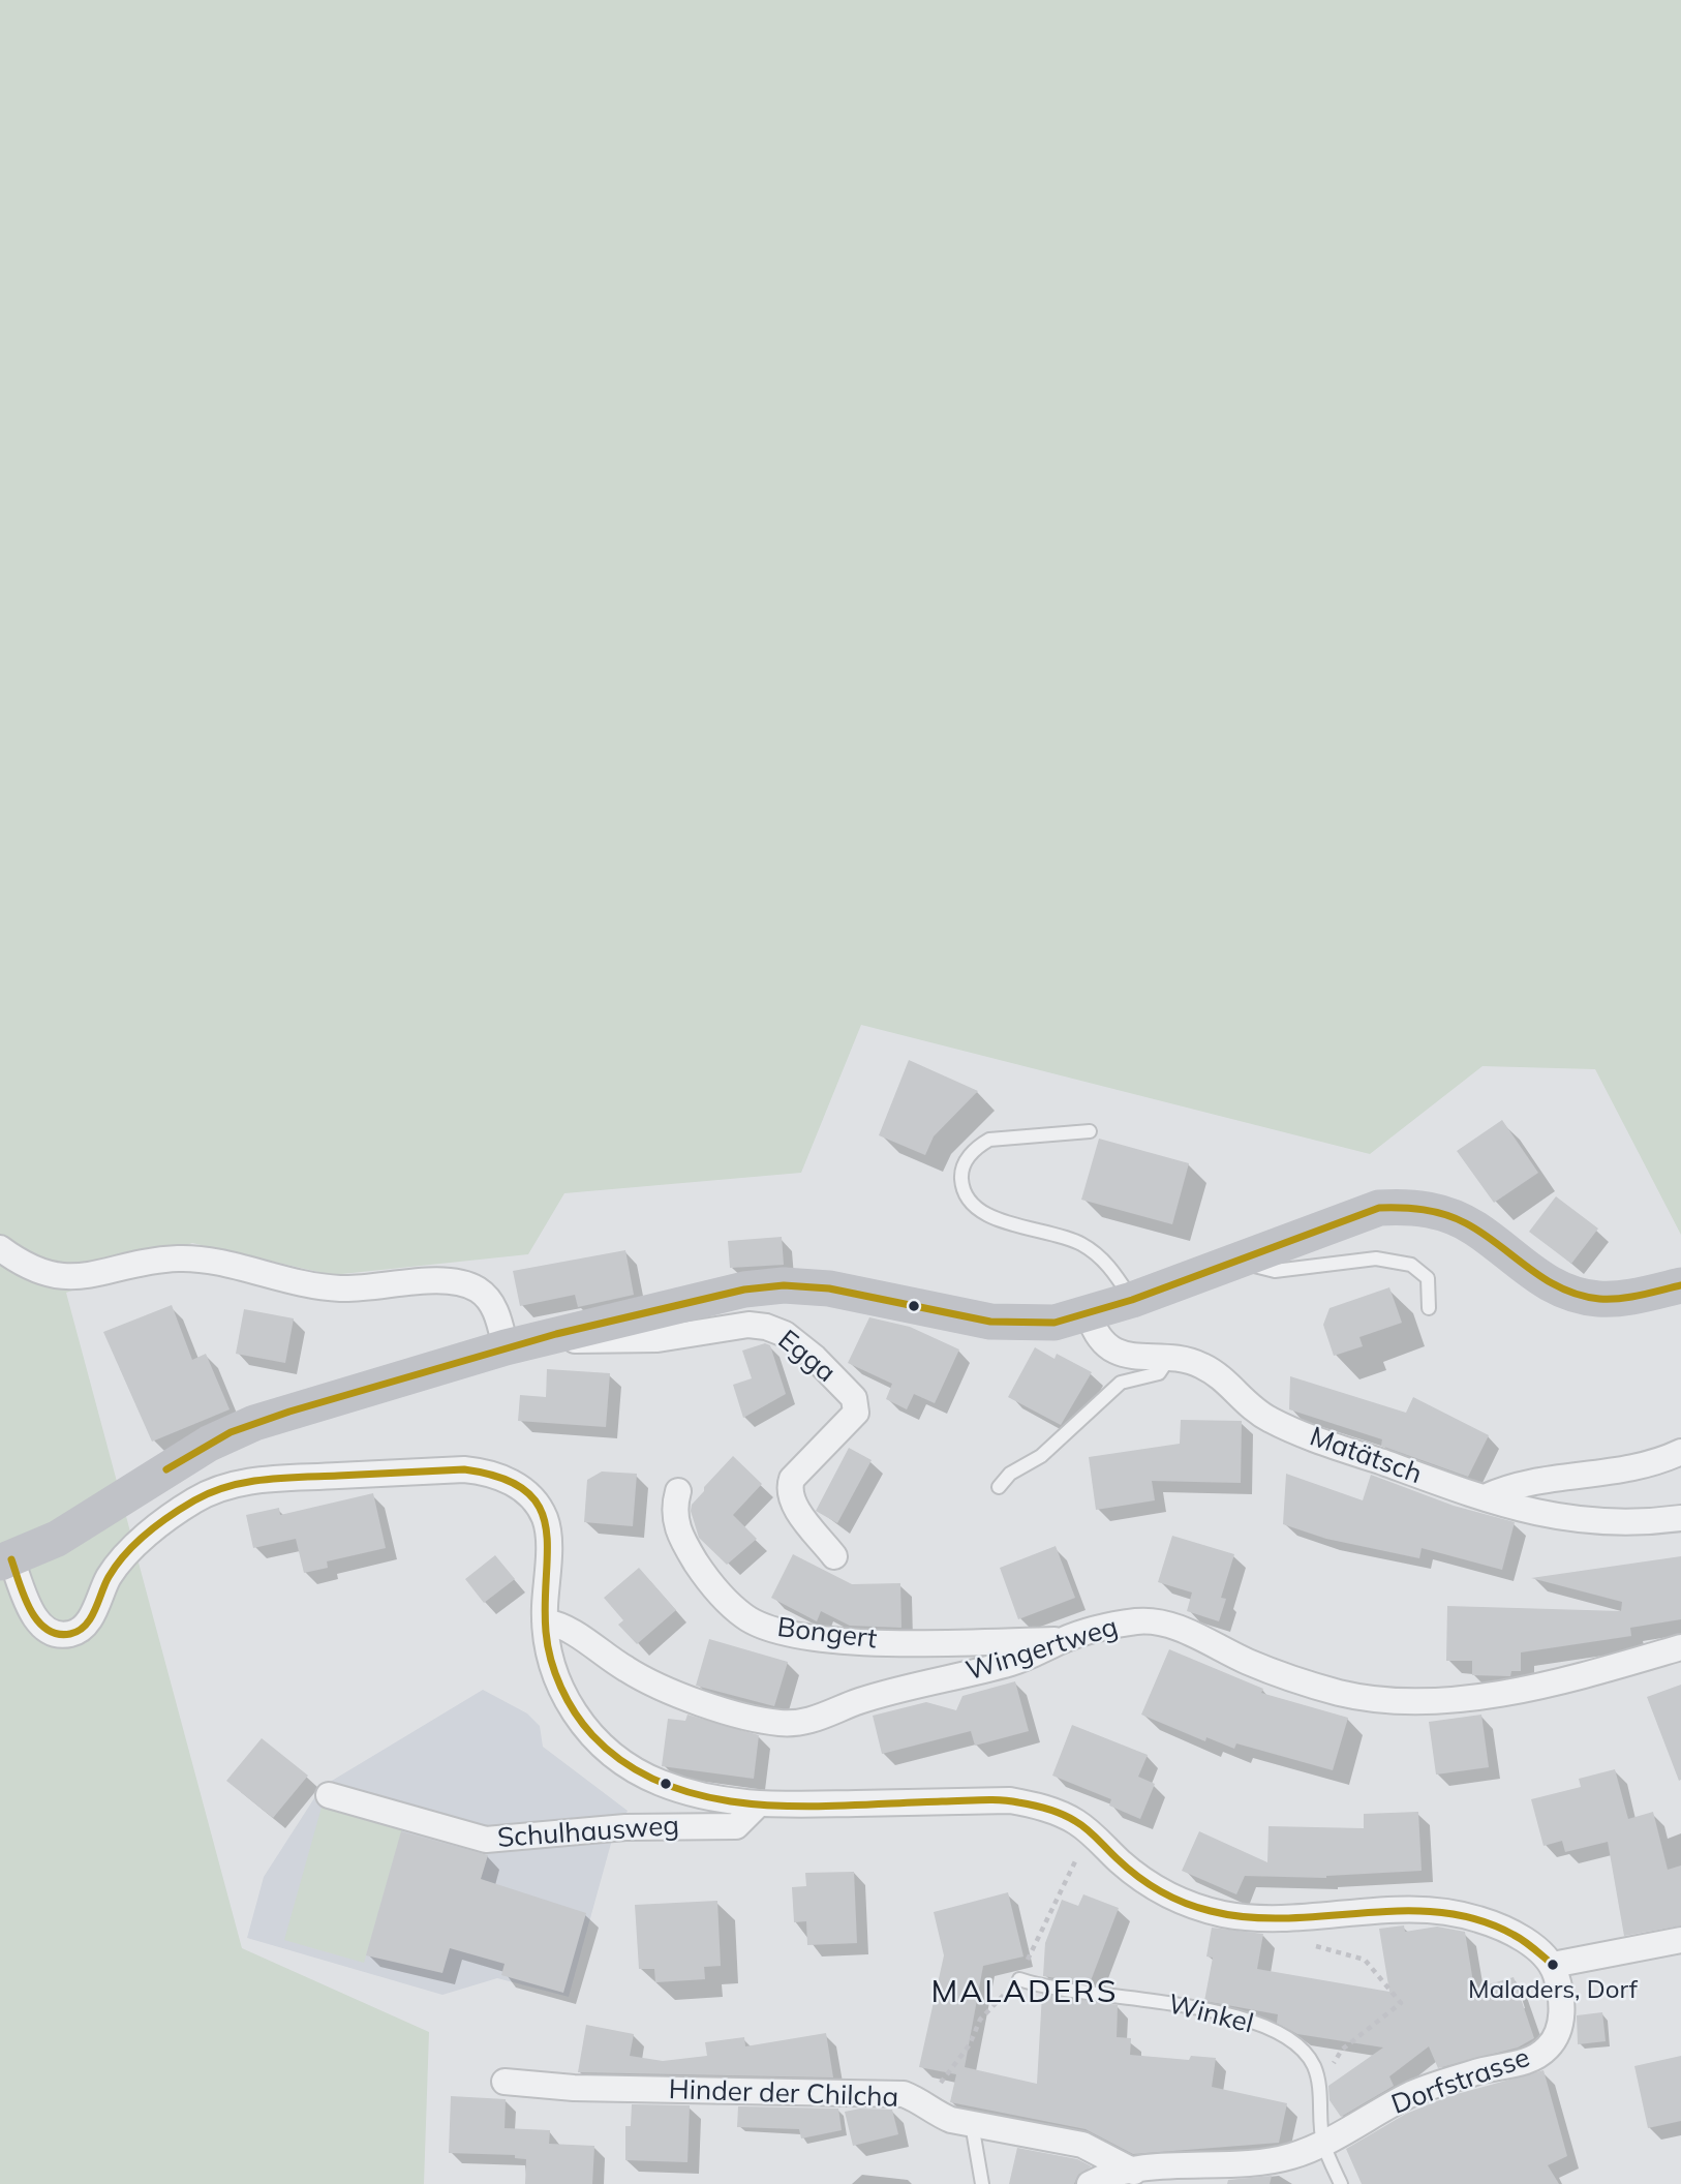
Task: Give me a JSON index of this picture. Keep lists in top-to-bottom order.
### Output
{
  "streets": {
    "street": [
      "Egga",
      "Matätsch",
      "Bongert",
      "Wingertweg",
      "Schulhausweg",
      "Dorfstrasse",
      "Hinder der Chilcha"
    ],
    "lane": ["Winkel"]
  },
  "crossings": [
    ["Bongert", "Wingertweg"],
    ["Winkel", "Dorfstrasse"],
    ["Dorfstrasse", "Hinder der Chilcha"]
  ],
  "districts": ["MALADERS"],
  "places": ["Maladers, Dorf"]
}
